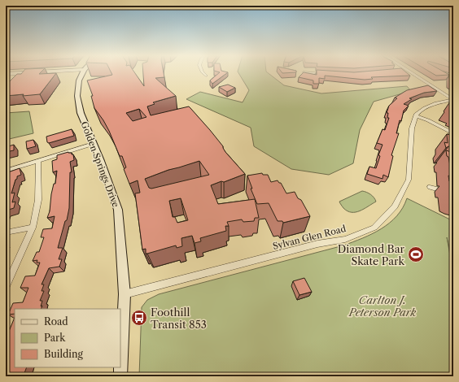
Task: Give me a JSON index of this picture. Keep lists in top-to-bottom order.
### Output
{
  "streets": {
    "main road": ["Golden Springs Drive"],
    "street": ["Sylvan Glen Road"]
  },
  "crossings": [
    ["Golden Springs Drive", "Sylvan Glen Road"]
  ],
  "parks": ["Carlton J. Peterson Park"],
  "places": {
    "sports": ["Diamond Bar Skate Park"],
    "bus stop": ["Foothill Transit 853"]
  },
  "legend": ["Road", "Park", "Building"]
}
